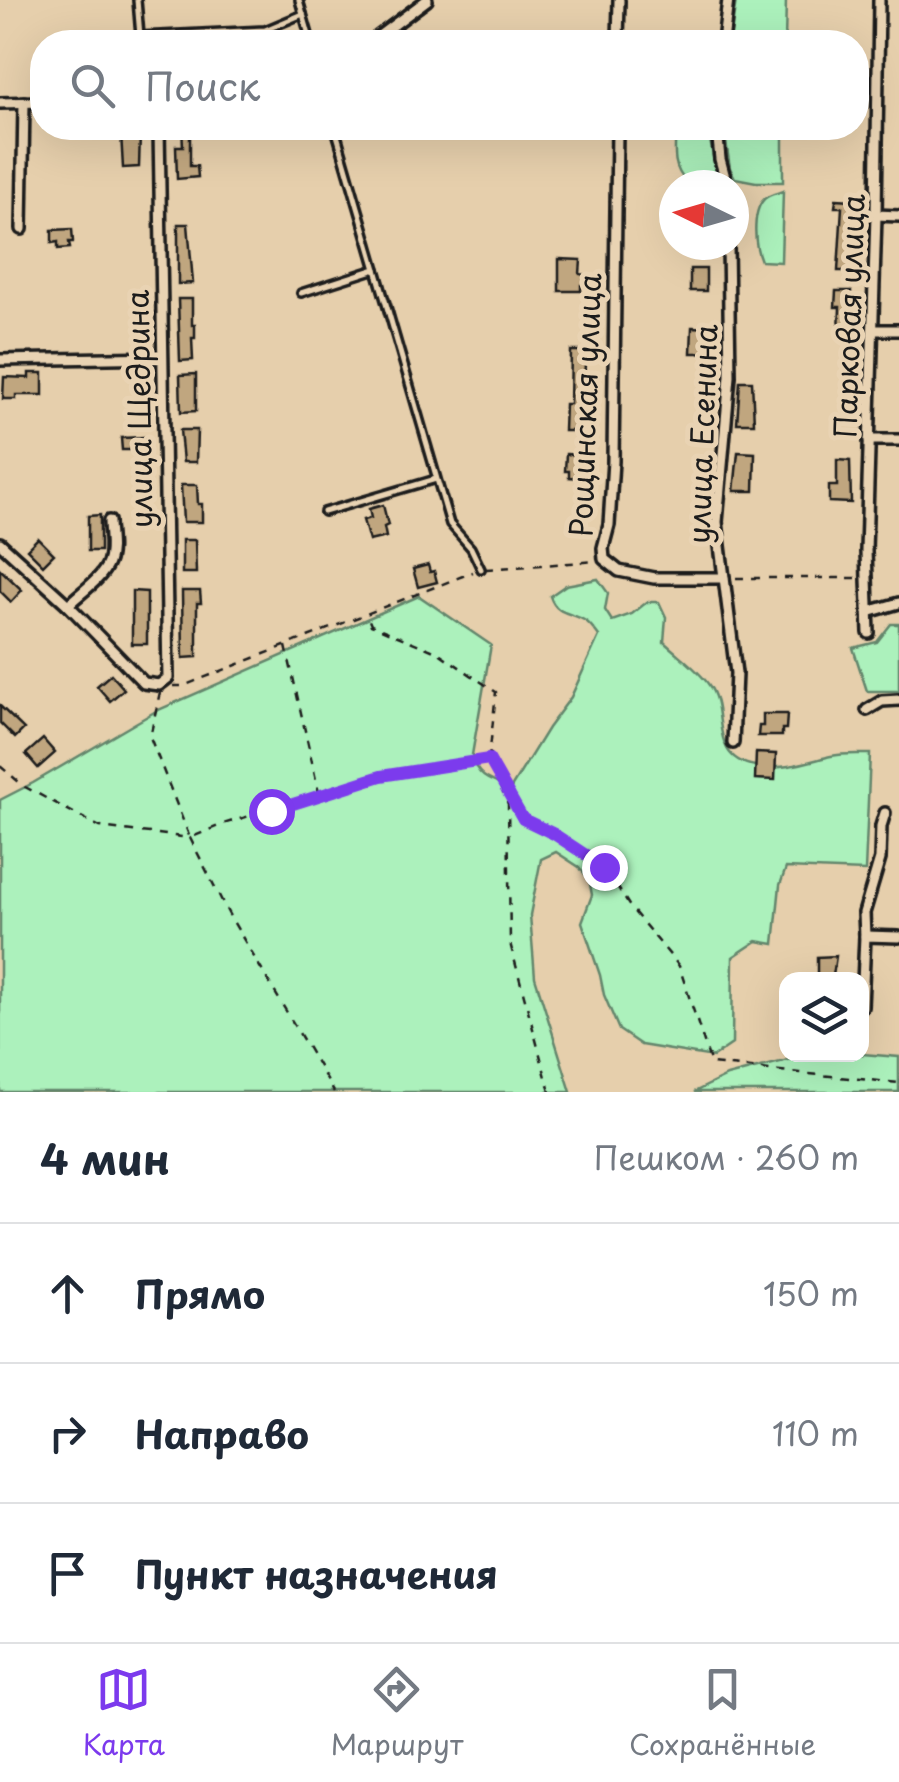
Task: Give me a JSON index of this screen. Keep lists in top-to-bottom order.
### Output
{
  "streets": {
    "street": [
      "Парковая улица",
      "Рощинская улица",
      "улица Щедрина",
      "улица Есенина"
    ]
  },
  "crossings": [
    ["Рощинская улица", "улица Есенина"]
  ],
  "north": "left",
  "page": {
    "search": "Поиск",
    "heading": ["4 мин", "Пешком · 260 m"],
    "list": [
      ["Прямо", "150 m"],
      ["Направо", "110 m"],
      "Пункт назначения"
    ],
    "nav": ["Карта", "Маршрут", "Сохранённые"]
  }
}
